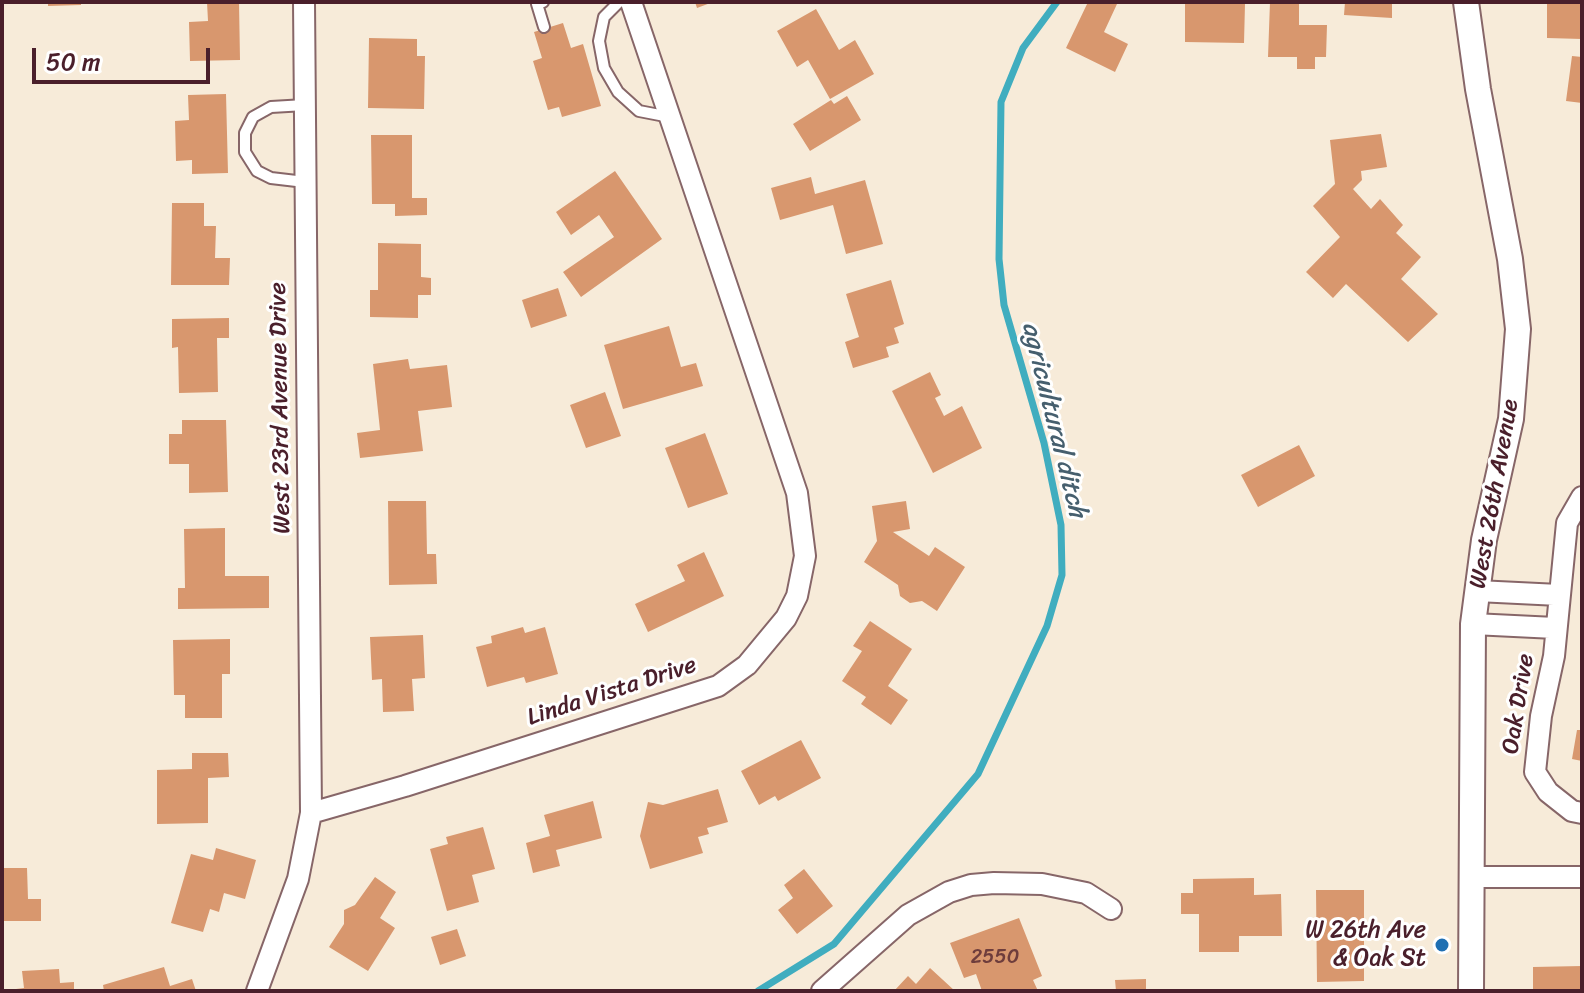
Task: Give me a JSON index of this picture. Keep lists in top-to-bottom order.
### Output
{
  "streets": {
    "street": [
      "West 23rd Avenue Drive",
      "West 26th Avenue",
      "Linda Vista Drive",
      "Oak Drive"
    ]
  },
  "crossings": [
    ["West 23rd Avenue Drive", "Linda Vista Drive"],
    ["West 26th Avenue", "Oak Drive"]
  ],
  "water": ["agricultural ditch"],
  "places": ["W 26th Ave & Oak St"],
  "house_numbers": ["2550"],
  "scale_bar": "50 m"
}
